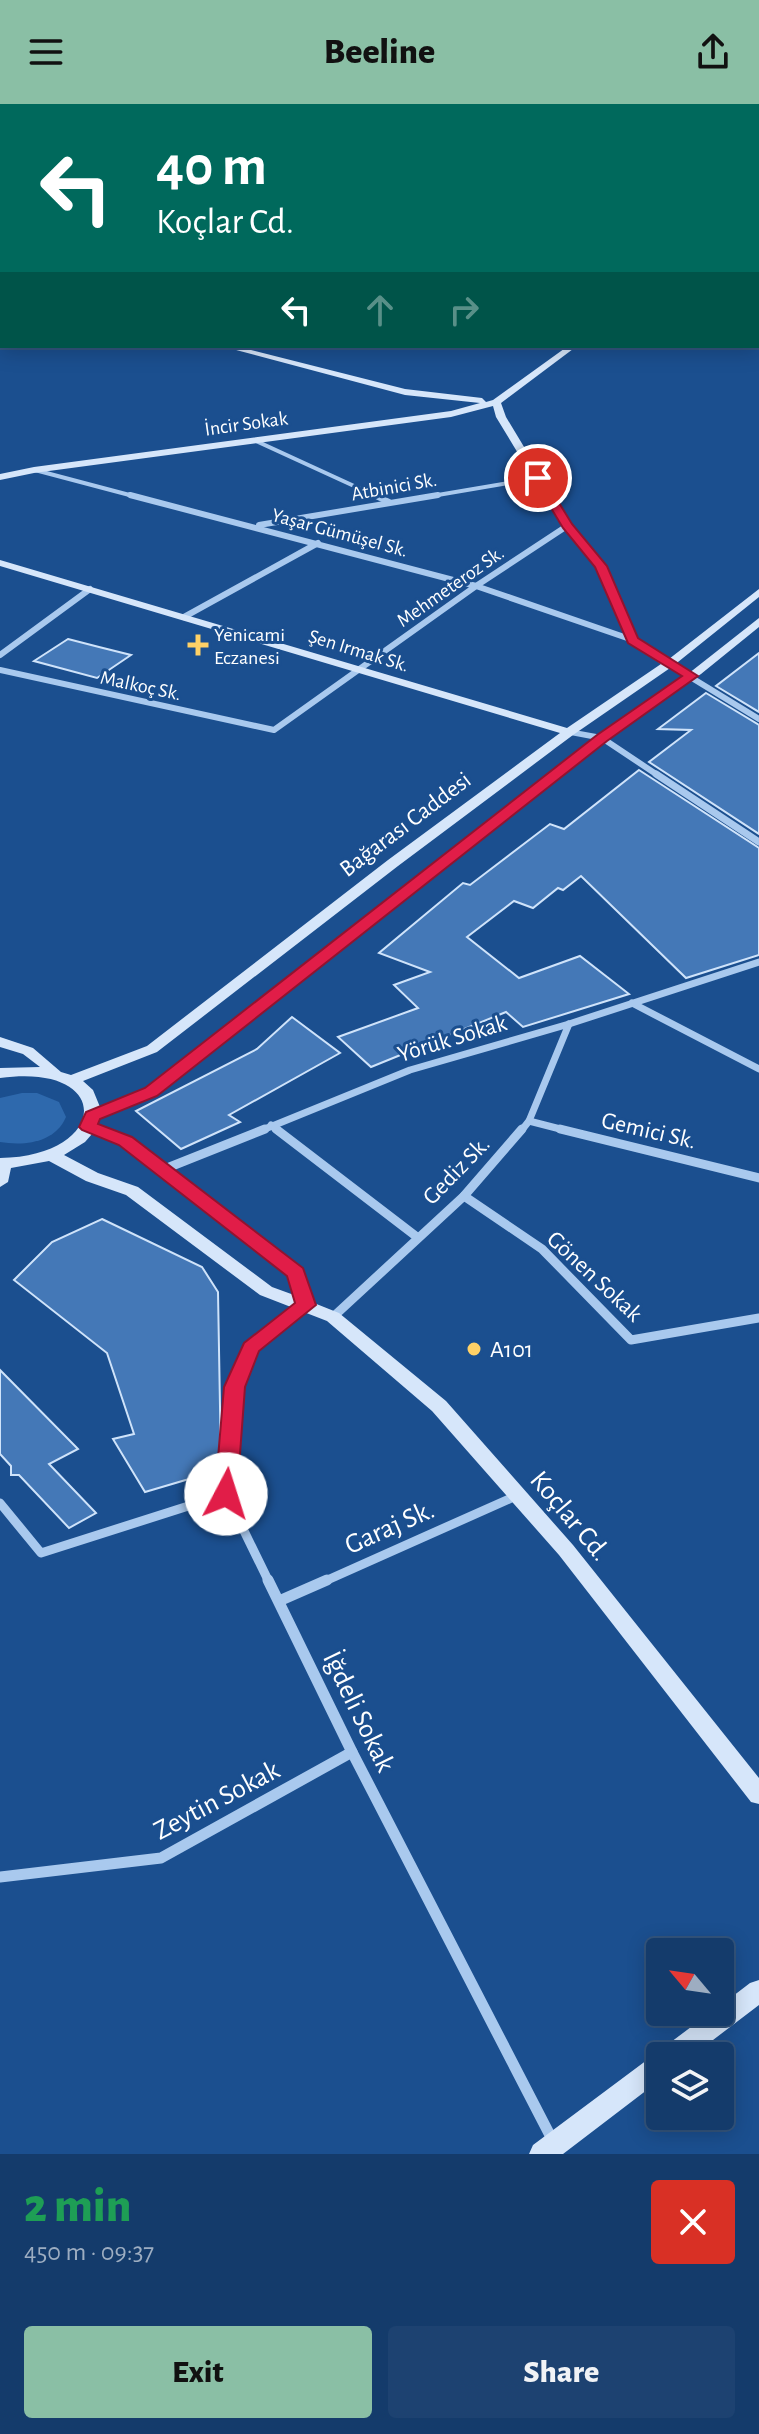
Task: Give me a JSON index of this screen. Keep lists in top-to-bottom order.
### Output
{
  "streets": {
    "main road": [
      "İncir Sokak",
      "Şen Irmak Sk.",
      "Bağarası Caddesi",
      "Koçlar Cd."
    ],
    "street": [
      "Atbinici Sk.",
      "Yaşar Gümüşel Sk.",
      "Mehmeteroz Sk.",
      "Malkoç Sk.",
      "Yörük Sokak",
      "Gemici Sk.",
      "Gediz Sk.",
      "Gönen Sokak",
      "Garaj Sk.",
      "İğdeli Sokak",
      "Zeytin Sokak"
    ]
  },
  "crossings": [
    ["İncir Sokak", "Yaşar Gümüşel Sk."],
    ["Atbinici Sk.", "Yaşar Gümüşel Sk."],
    ["Yaşar Gümüşel Sk.", "Mehmeteroz Sk."],
    ["Mehmeteroz Sk.", "Şen Irmak Sk."],
    ["Mehmeteroz Sk.", "Malkoç Sk."],
    ["Şen Irmak Sk.", "Bağarası Caddesi"],
    ["Yörük Sokak", "Gediz Sk."],
    ["Gemici Sk.", "Gediz Sk."],
    ["Gediz Sk.", "Gönen Sokak"],
    ["Gediz Sk.", "Koçlar Cd."],
    ["Koçlar Cd.", "Garaj Sk."],
    ["Garaj Sk.", "İğdeli Sokak"],
    ["İğdeli Sokak", "Zeytin Sokak"]
  ],
  "places": {
    "health": ["Yenicami Eczanesi"],
    "other": ["A101"]
  },
  "north": "top left",
  "page": {
    "header": "Beeline",
    "turn": ["40 m", "Koçlar Cd."],
    "heading": ["2 min", "450 m · 09:37"],
    "buttons": ["Exit", "Share"]
  }
}
